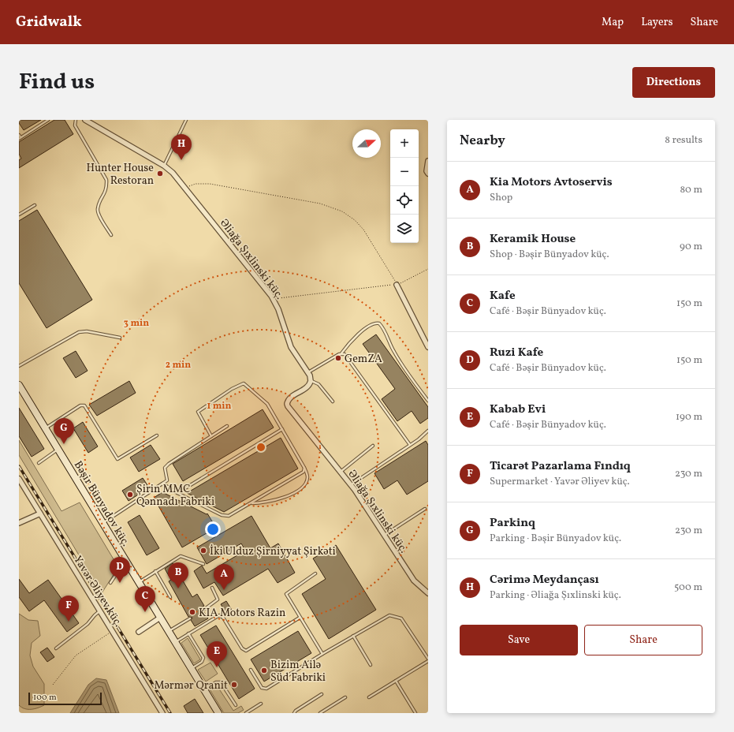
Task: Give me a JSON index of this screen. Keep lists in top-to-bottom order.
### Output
{
  "streets": {
    "street": ["Əliağa Şıxlinski küç.", "Bəşir Bünyadov küç.", "Yavər Əliyev küç."]
  },
  "places": [
    "Hunter House Restoran",
    "GemZA",
    "Şirin MMC Qənnadı Fabriki",
    "İki Ulduz Şirniyyat Şirkəti",
    "KIA Motors Razin",
    "Bizim Ailə Süd Fabriki",
    "Mərmər Qranit"
  ],
  "scale_bar": "100 m",
  "north": "right",
  "page": {
    "header": "Gridwalk",
    "nav": ["Map", "Layers", "Share"],
    "title": "Find us",
    "buttons": [
      "Directions",
      ["Save", "Share"]
    ],
    "heading": ["Nearby", "8 results"],
    "map_buttons": ["+", "−"],
    "pins": [
      "H",
      "G",
      "D",
      "B",
      "A",
      "C",
      "F",
      "E"
    ],
    "list": [
      {
        "mark": "A",
        "name": "Kia Motors Avtoservis",
        "note": "Shop",
        "value": "80 m"
      },
      {
        "mark": "B",
        "name": "Keramik House",
        "note": "Shop · Bəşir Bünyadov küç.",
        "value": "90 m"
      },
      {
        "mark": "C",
        "name": "Kafe",
        "note": "Café · Bəşir Bünyadov küç.",
        "value": "150 m"
      },
      {
        "mark": "D",
        "name": "Ruzi Kafe",
        "note": "Café · Bəşir Bünyadov küç.",
        "value": "150 m"
      },
      {
        "mark": "E",
        "name": "Kabab Evi",
        "note": "Café · Bəşir Bünyadov küç.",
        "value": "190 m"
      },
      {
        "mark": "F",
        "name": "Ticarət Pazarlama Fındıq",
        "note": "Supermarket · Yavər Əliyev küç.",
        "value": "230 m"
      },
      {
        "mark": "G",
        "name": "Parkinq",
        "note": "Parking · Bəşir Bünyadov küç.",
        "value": "230 m"
      },
      {
        "mark": "H",
        "name": "Cərimə Meydançası",
        "note": "Parking · Əliağa Şıxlinski küç.",
        "value": "500 m"
      }
    ],
    "scale": "100 m"
  },
  "rings": ["3 min", "2 min", "1 min"]
}
